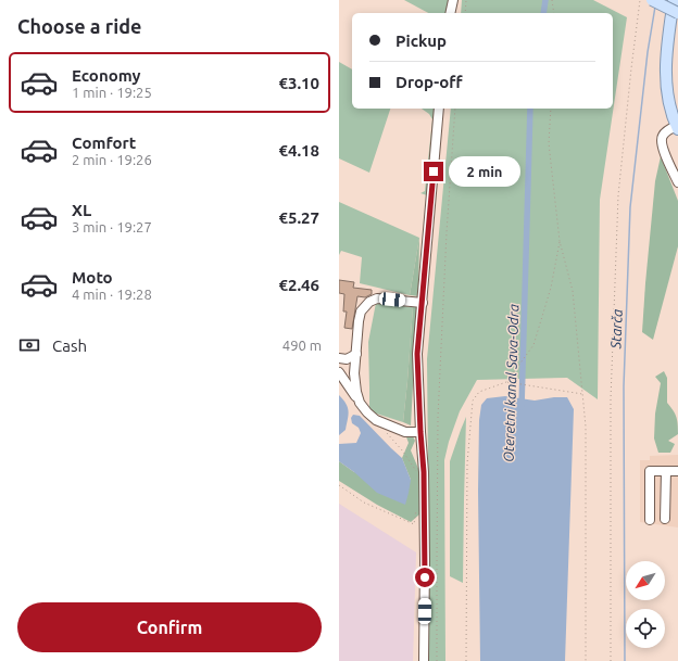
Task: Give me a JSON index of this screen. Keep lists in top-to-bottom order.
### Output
{
  "water": ["Starča", "Oteretni kanal Sava-Odra"],
  "north": "bottom left",
  "page": {
    "heading": "Choose a ride",
    "banner": ["Pickup", "Drop-off"],
    "list": [
      {
        "name": "Economy",
        "note": "1 min · 19:25",
        "value": "€3.10"
      },
      {
        "name": "Comfort",
        "note": "2 min · 19:26",
        "value": "€4.18"
      },
      {
        "name": "XL",
        "note": "3 min · 19:27",
        "value": "€5.27"
      },
      {
        "name": "Moto",
        "note": "4 min · 19:28",
        "value": "€2.46"
      }
    ],
    "bubble": "2 min",
    "pay": ["Cash", "490 m"],
    "buttons": "Confirm"
  }
}
